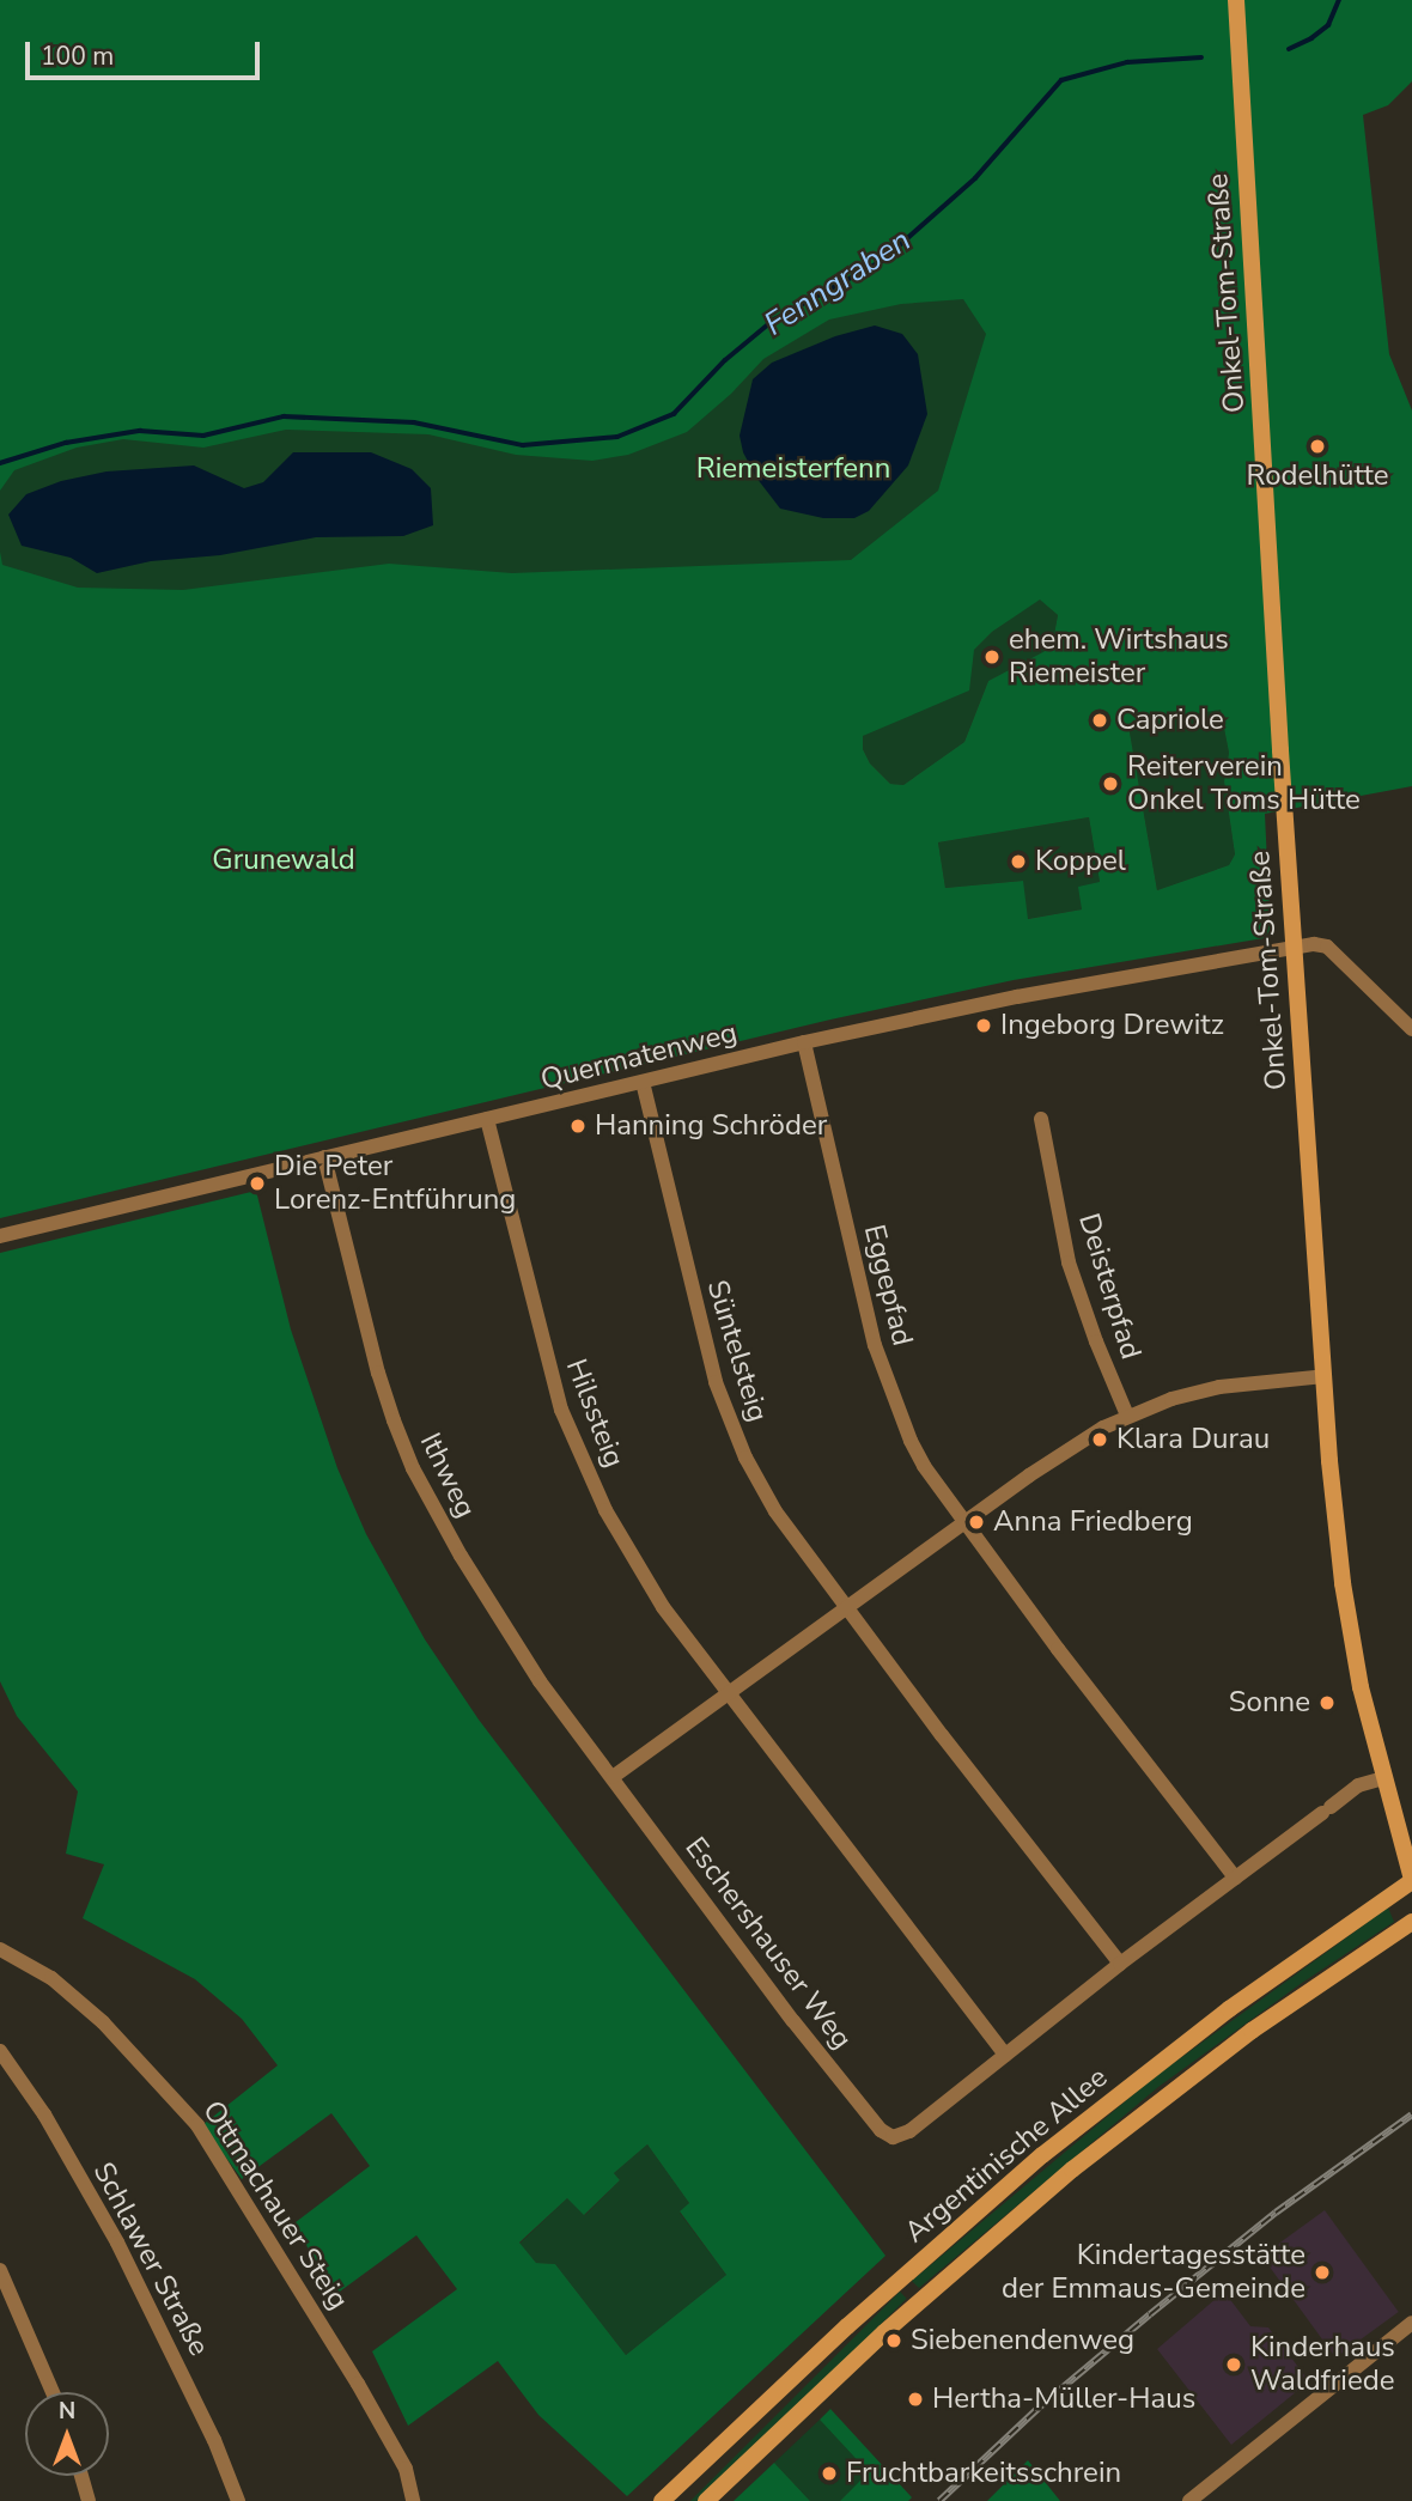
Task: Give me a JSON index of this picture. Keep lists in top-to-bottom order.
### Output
{
  "streets": {
    "main road": ["Onkel-Tom-Straße", "Argentinische Allee"],
    "street": [
      "Quermatenweg",
      "Eggepfad",
      "Deisterpfad",
      "Süntelsteig",
      "Hilssteig",
      "Ithweg",
      "Eschershauser Weg",
      "Ottmachauer Steig",
      "Schlawer Straße"
    ]
  },
  "crossings": [
    ["Onkel-Tom-Straße", "Quermatenweg"],
    ["Onkel-Tom-Straße", "Eschershauser Weg"],
    ["Onkel-Tom-Straße", "Argentinische Allee"],
    ["Quermatenweg", "Eggepfad"],
    ["Quermatenweg", "Süntelsteig"],
    ["Quermatenweg", "Hilssteig"],
    ["Quermatenweg", "Ithweg"],
    ["Ithweg", "Eschershauser Weg"]
  ],
  "water": ["Fenngraben"],
  "parks": ["Riemeisterfenn", "Grunewald"],
  "places": [
    "Rodelhütte",
    "ehem. Wirtshaus Riemeister",
    "Capriole",
    "Reiterverein Onkel Toms Hütte",
    "Koppel",
    "Ingeborg Drewitz",
    "Hanning Schröder",
    "Die Peter Lorenz-Entführung",
    "Klara Durau",
    "Anna Friedberg",
    "Sonne",
    "Kindertagesstätte der Emmaus-Gemeinde",
    "Siebenendenweg",
    "Kinderhaus Waldfriede",
    "Hertha-Müller-Haus",
    "Fruchtbarkeitsschrein"
  ],
  "scale_bar": "100 m",
  "north": "top"
}
